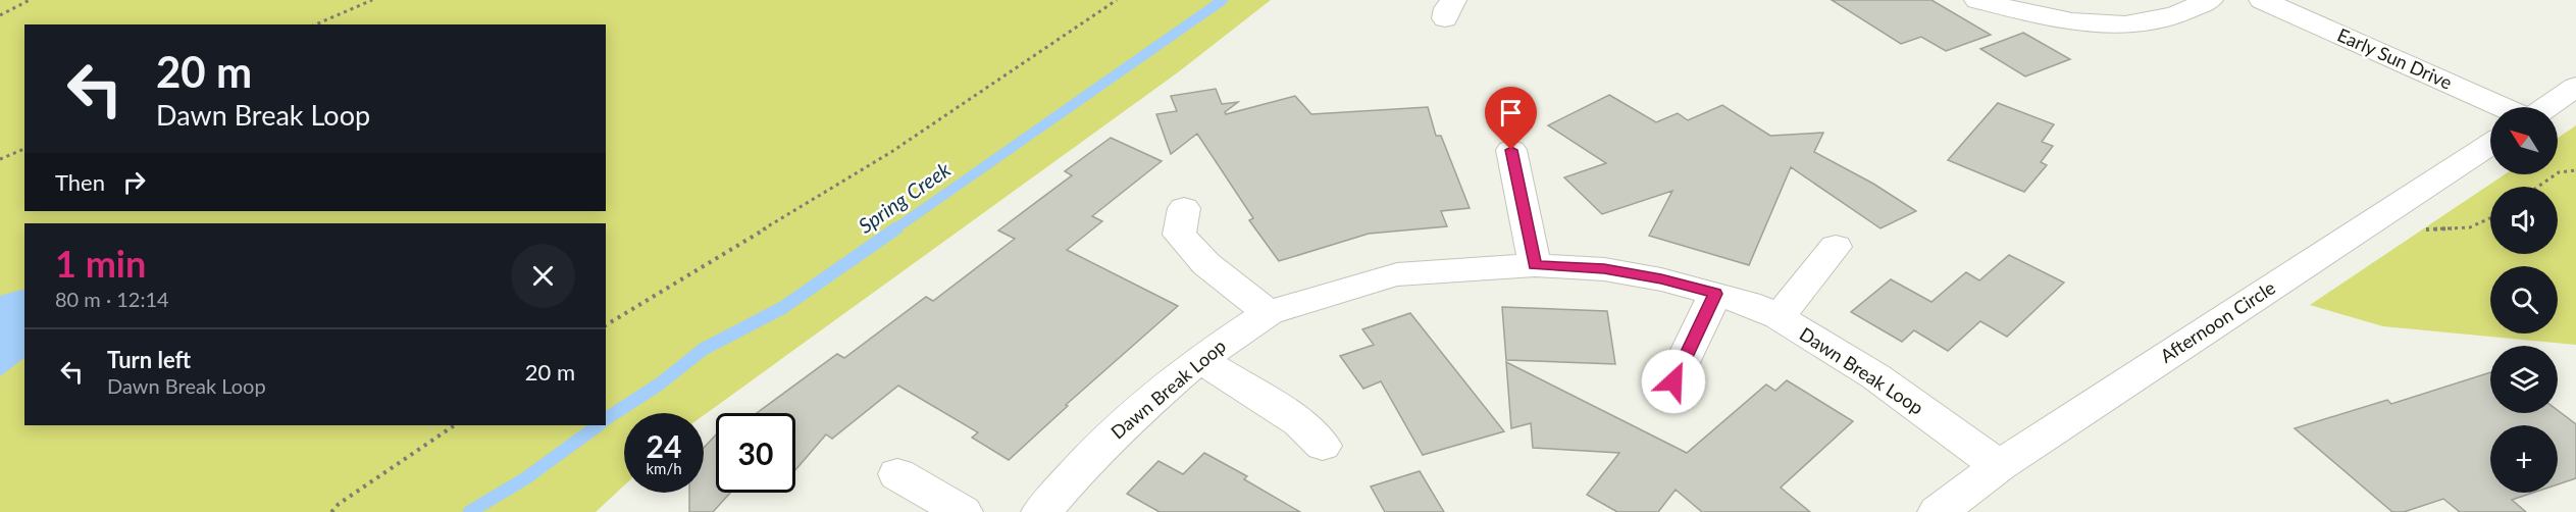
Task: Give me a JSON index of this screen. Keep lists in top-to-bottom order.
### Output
{
  "streets": {
    "street": ["Early Sun Drive", "Afternoon Circle", "Dawn Break Loop"]
  },
  "crossings": [
    ["Afternoon Circle", "Dawn Break Loop"]
  ],
  "water": ["Spring Creek"],
  "north": "top left",
  "page": {
    "turn": ["20 m", "Dawn Break Loop"],
    "map_buttons": "+",
    "then": "Then",
    "heading": ["1 min", "80 m · 12:14"],
    "list": [
      {
        "name": "Turn left",
        "note": "Dawn Break Loop",
        "value": "20 m"
      }
    ],
    "speed": "24 km/h",
    "limit": "30"
  }
}
